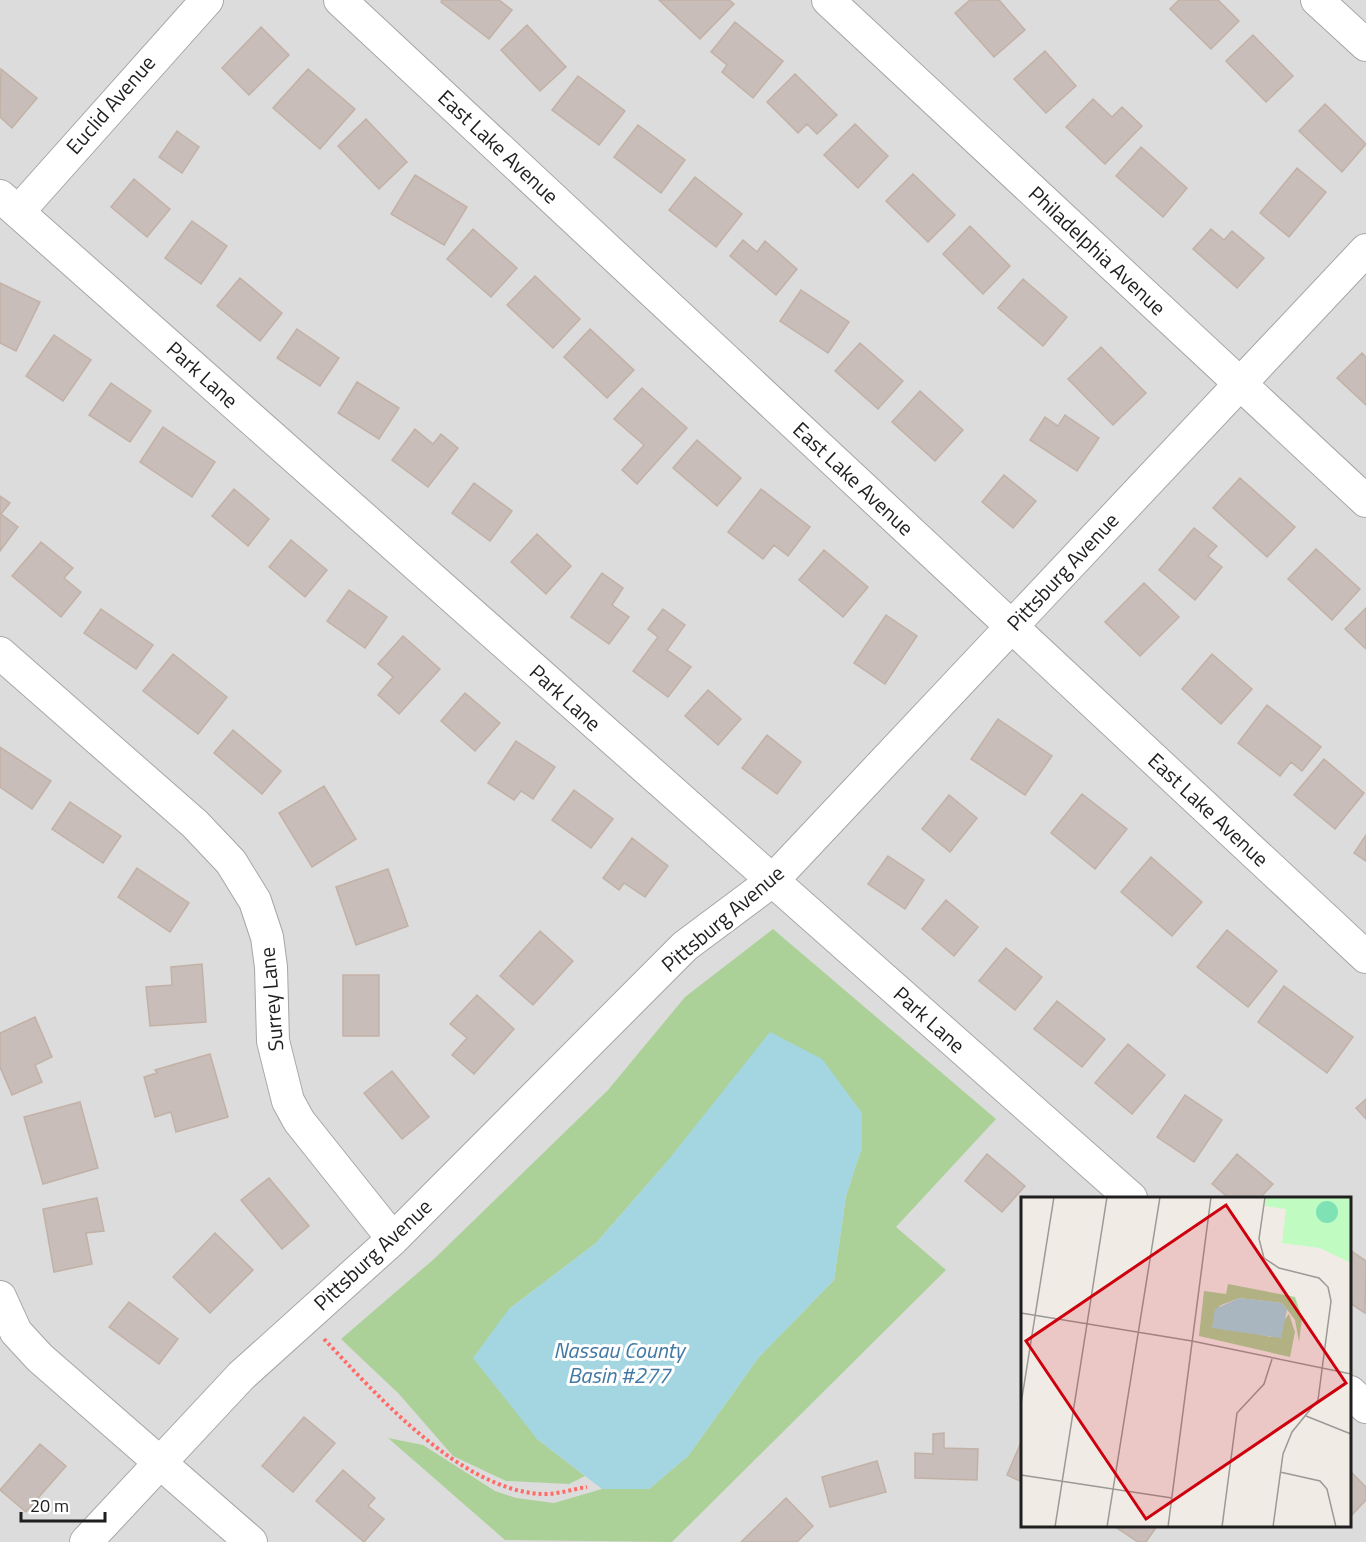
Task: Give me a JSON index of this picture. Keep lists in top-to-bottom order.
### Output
{
  "streets": {
    "street": [
      "Euclid Avenue",
      "East Lake Avenue",
      "Philadelphia Avenue",
      "Park Lane",
      "Pittsburg Avenue",
      "Surrey Lane"
    ]
  },
  "crossings": [
    ["Euclid Avenue", "Park Lane"],
    ["East Lake Avenue", "Pittsburg Avenue"],
    ["Philadelphia Avenue", "Pittsburg Avenue"],
    ["Park Lane", "Pittsburg Avenue"],
    ["Pittsburg Avenue", "Surrey Lane"]
  ],
  "water": ["Nassau County Basin #277"],
  "scale_bar": "20 m"
}
